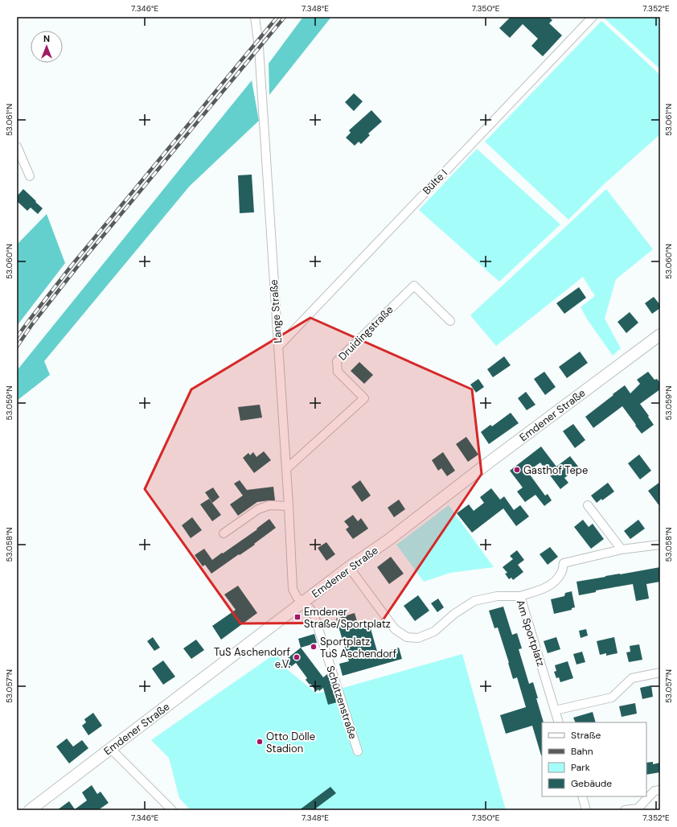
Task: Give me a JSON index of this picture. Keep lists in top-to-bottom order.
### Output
{
  "streets": {
    "street": [
      "Bülte I",
      "Lange Straße",
      "Druidingstraße",
      "Emdener Straße",
      "Am Sportplatz",
      "Schützenstraße"
    ]
  },
  "crossings": [
    ["Bülte I", "Lange Straße"],
    ["Lange Straße", "Druidingstraße"],
    ["Lange Straße", "Emdener Straße"],
    ["Lange Straße", "Schützenstraße"],
    ["Emdener Straße", "Am Sportplatz"],
    ["Emdener Straße", "Schützenstraße"]
  ],
  "places": {
    "other": [
      "Gasthof Tepe",
      "Sportplatz TuS Aschendorf",
      "TuS Aschendorf e.V.",
      "Otto Dölle Stadion"
    ],
    "transit": ["Emdener Straße/Sportplatz"]
  },
  "legend": [
    "Straße",
    "Bahn",
    "Park",
    "Gebäude"
  ],
  "north": "top",
  "coordinates": [
    "7.346°E",
    "7.348°E",
    "7.350°E",
    "7.352°E",
    "53.061°N",
    "53.060°N",
    "53.059°N",
    "53.058°N",
    "53.057°N"
  ]
}
